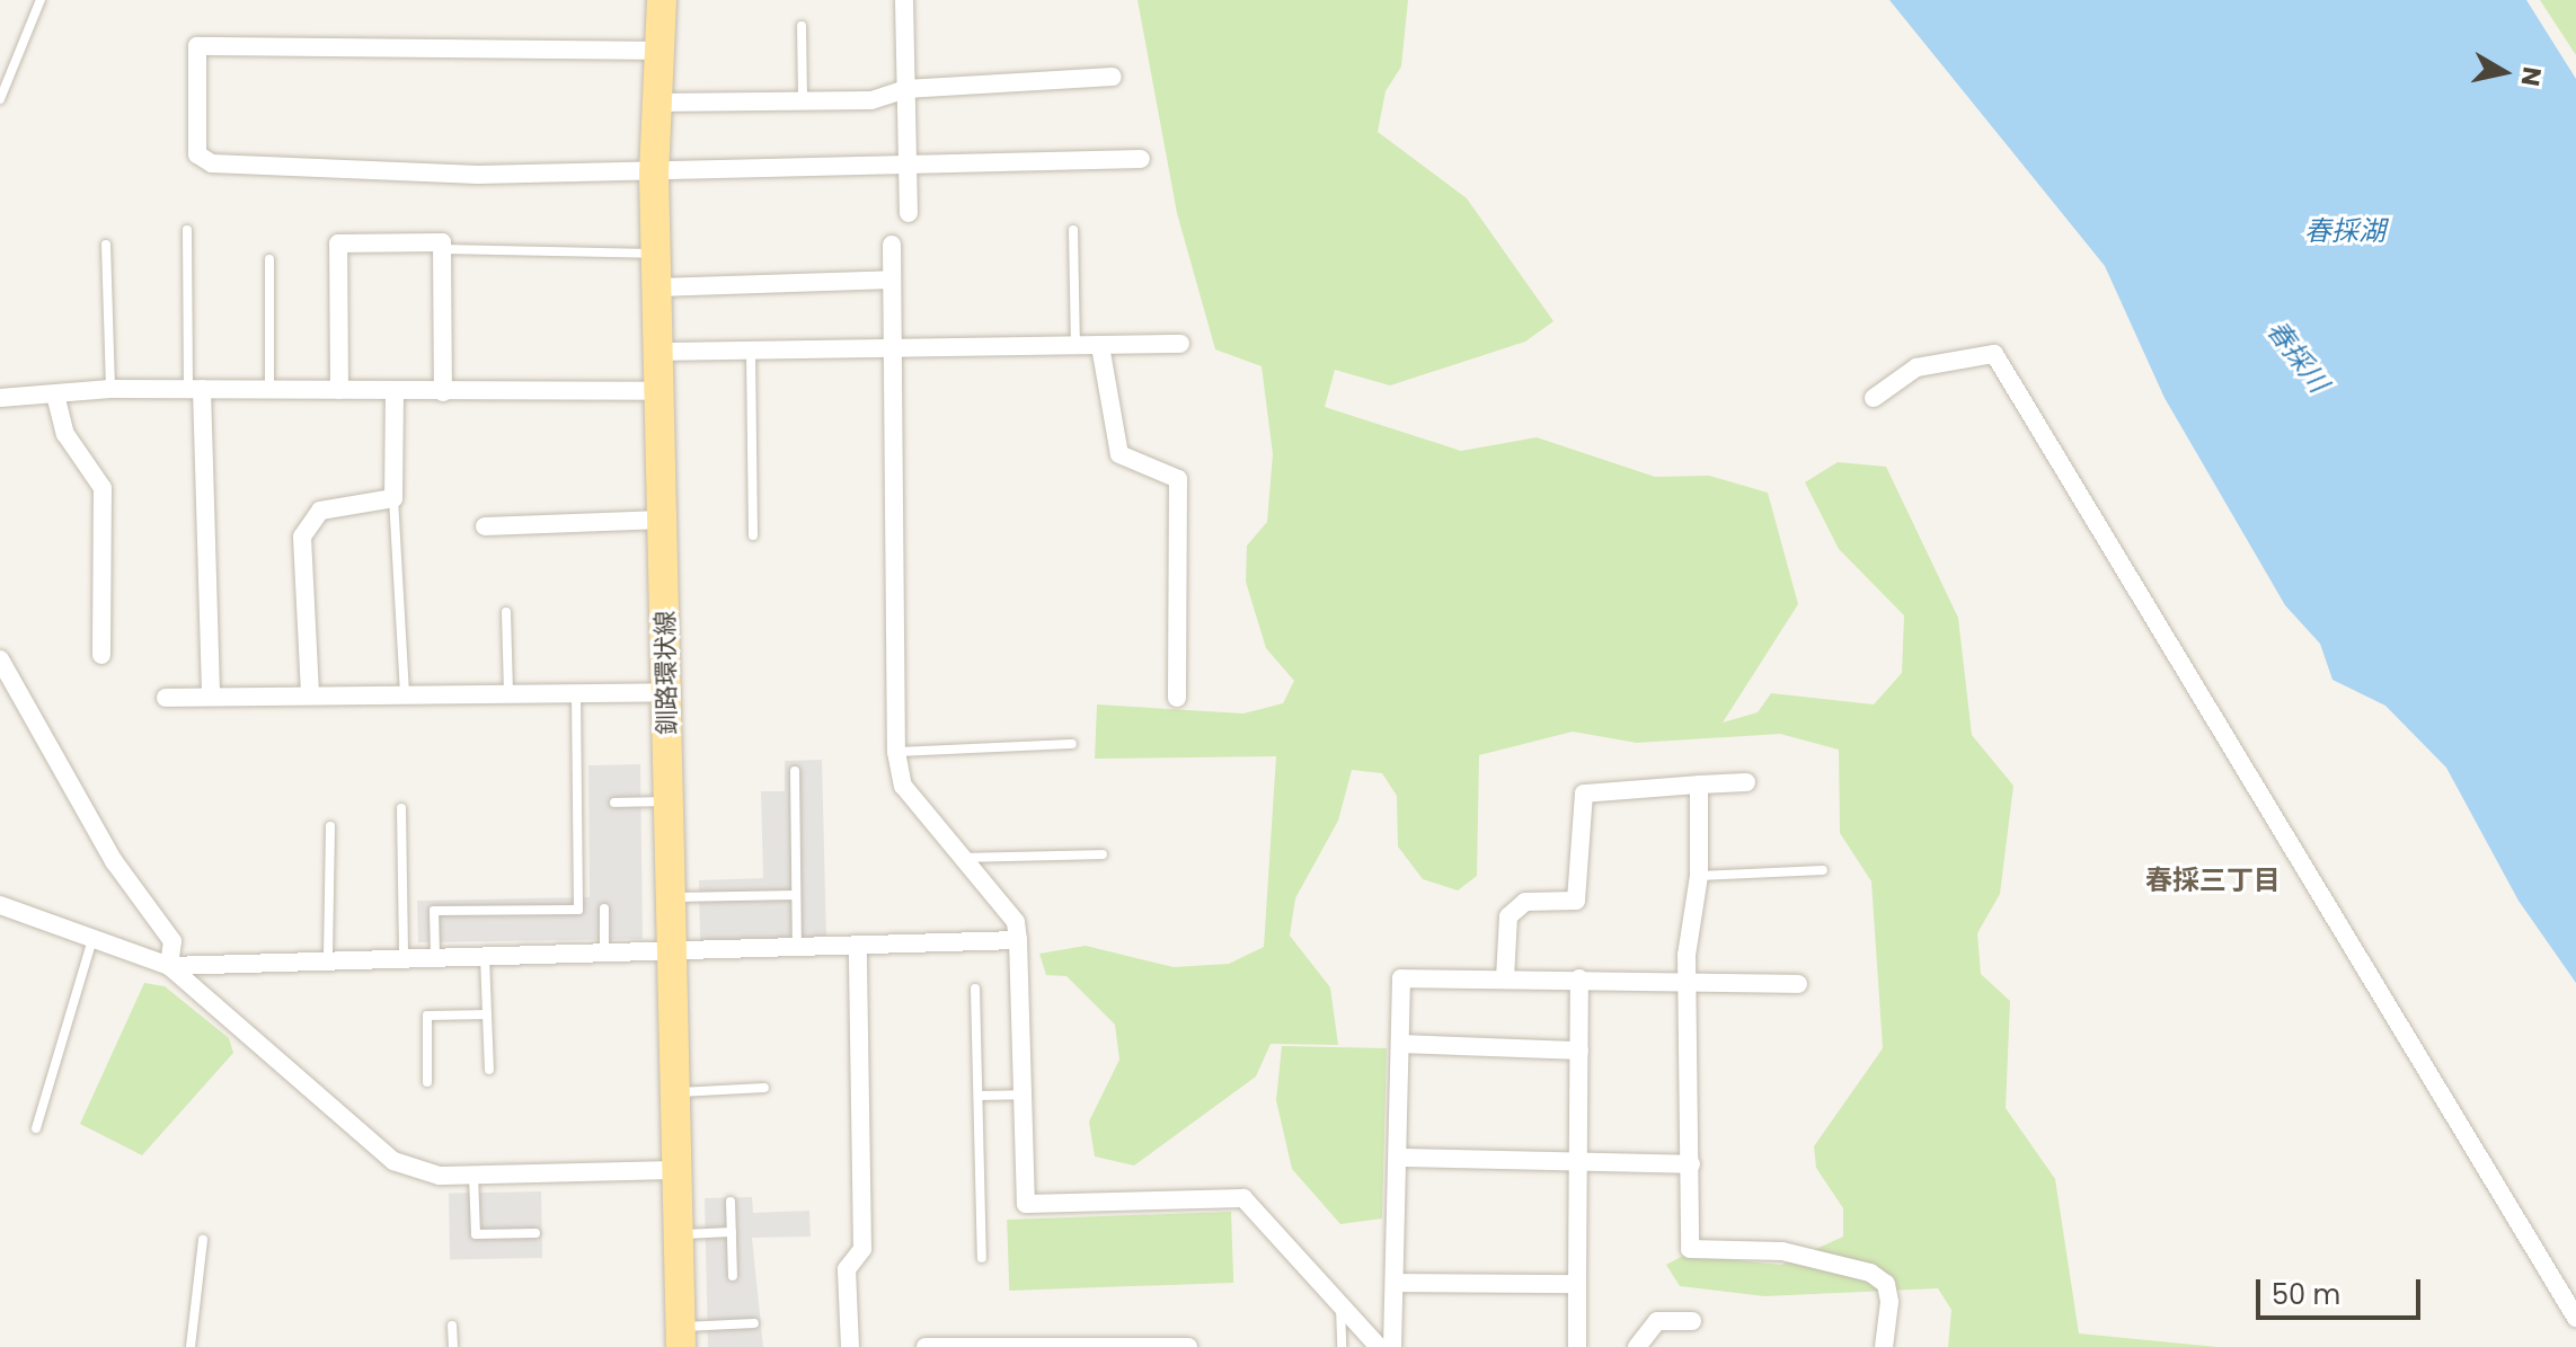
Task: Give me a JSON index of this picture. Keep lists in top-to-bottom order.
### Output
{
  "streets": {
    "main road": ["釧路環状線"]
  },
  "districts": ["春採三丁目"],
  "water": ["春採湖", "春採川"],
  "scale_bar": "50 m",
  "north": "right"
}
